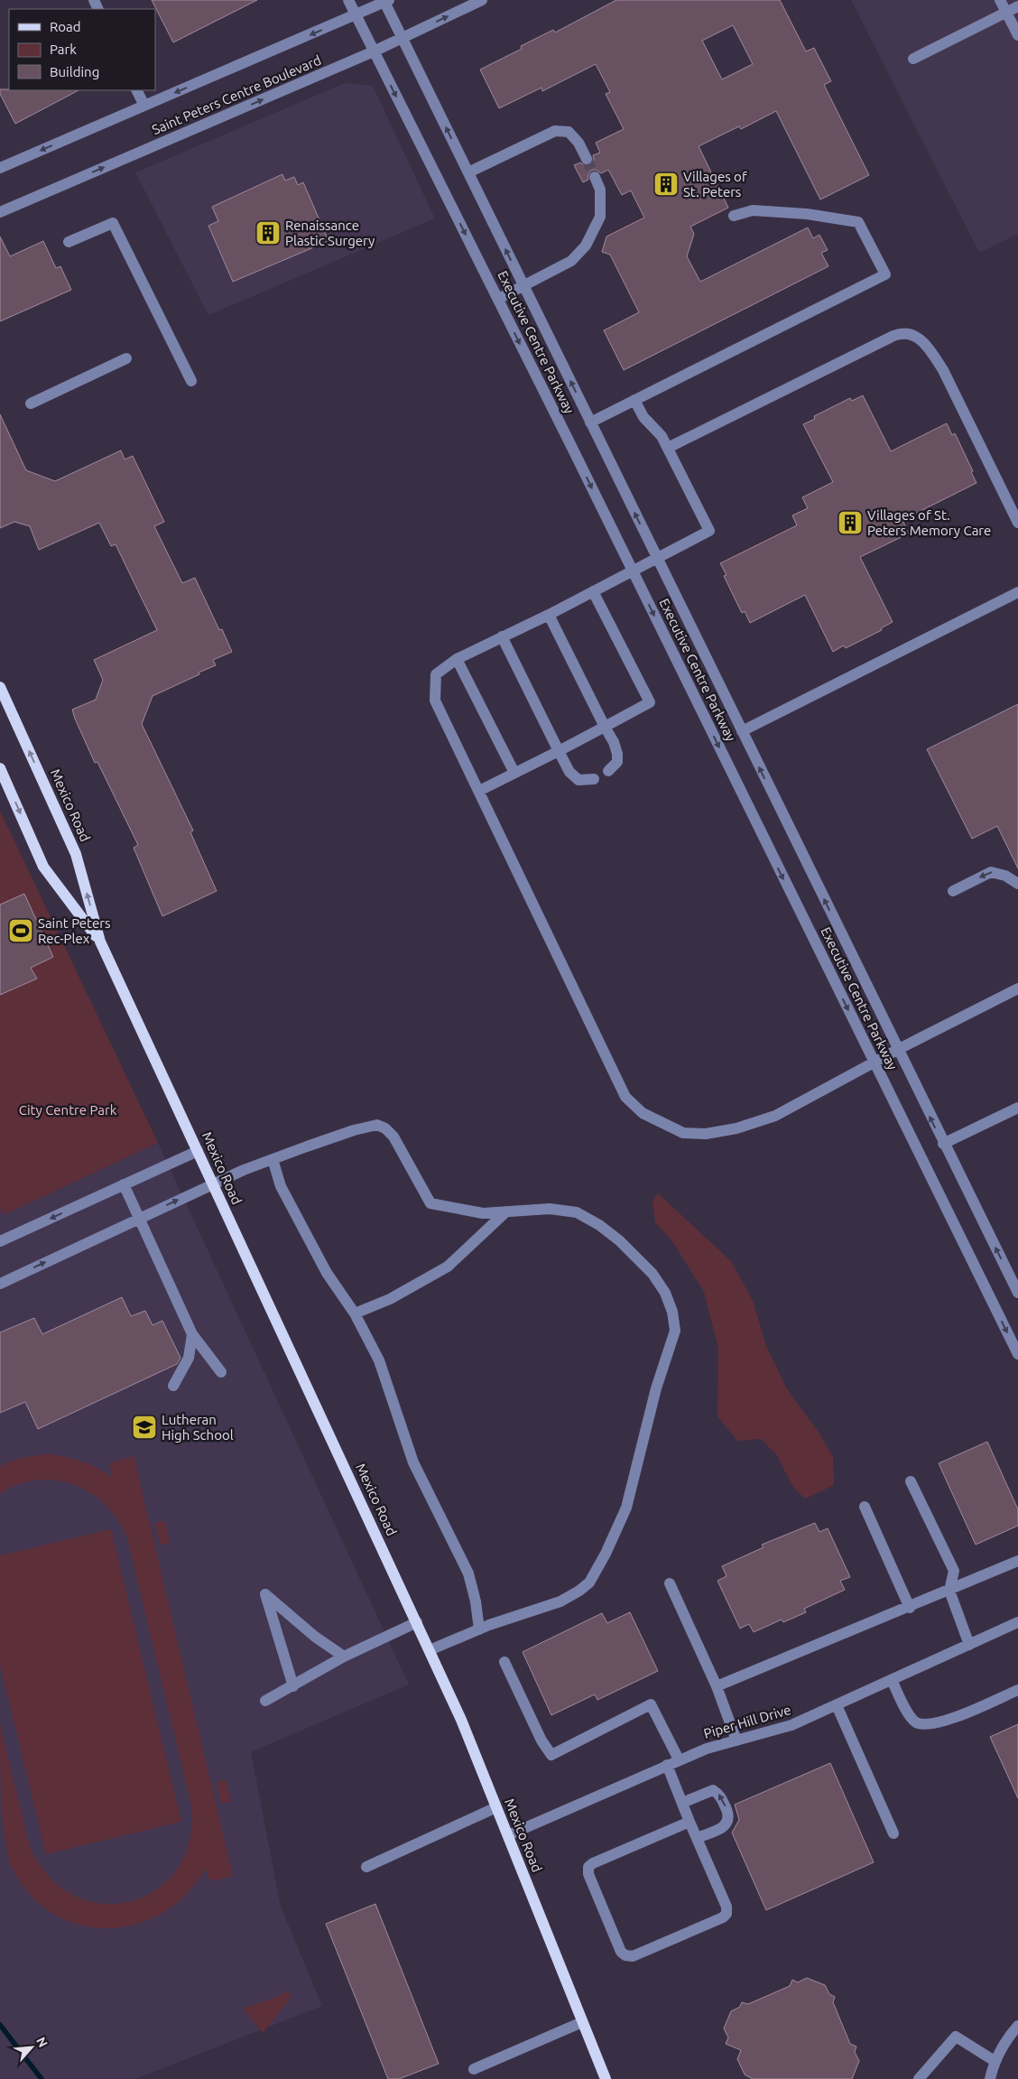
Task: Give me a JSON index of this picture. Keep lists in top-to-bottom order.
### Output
{
  "streets": {
    "main road": ["Mexico Road"],
    "street": ["Saint Peters Centre Boulevard", "Executive Centre Parkway", "Piper Hill Drive"]
  },
  "crossings": [
    ["Saint Peters Centre Boulevard", "Executive Centre Parkway"],
    ["Mexico Road", "Piper Hill Drive"]
  ],
  "parks": ["City Centre Park"],
  "places": {
    "building": ["Villages of St. Peters", "Renaissance Plastic Surgery", "Villages of St. Peters Memory Care"],
    "sports": ["Saint Peters Rec-Plex"],
    "school or university": ["Lutheran High School"]
  },
  "legend": ["Road", "Park", "Building"],
  "north": "top right"
}
